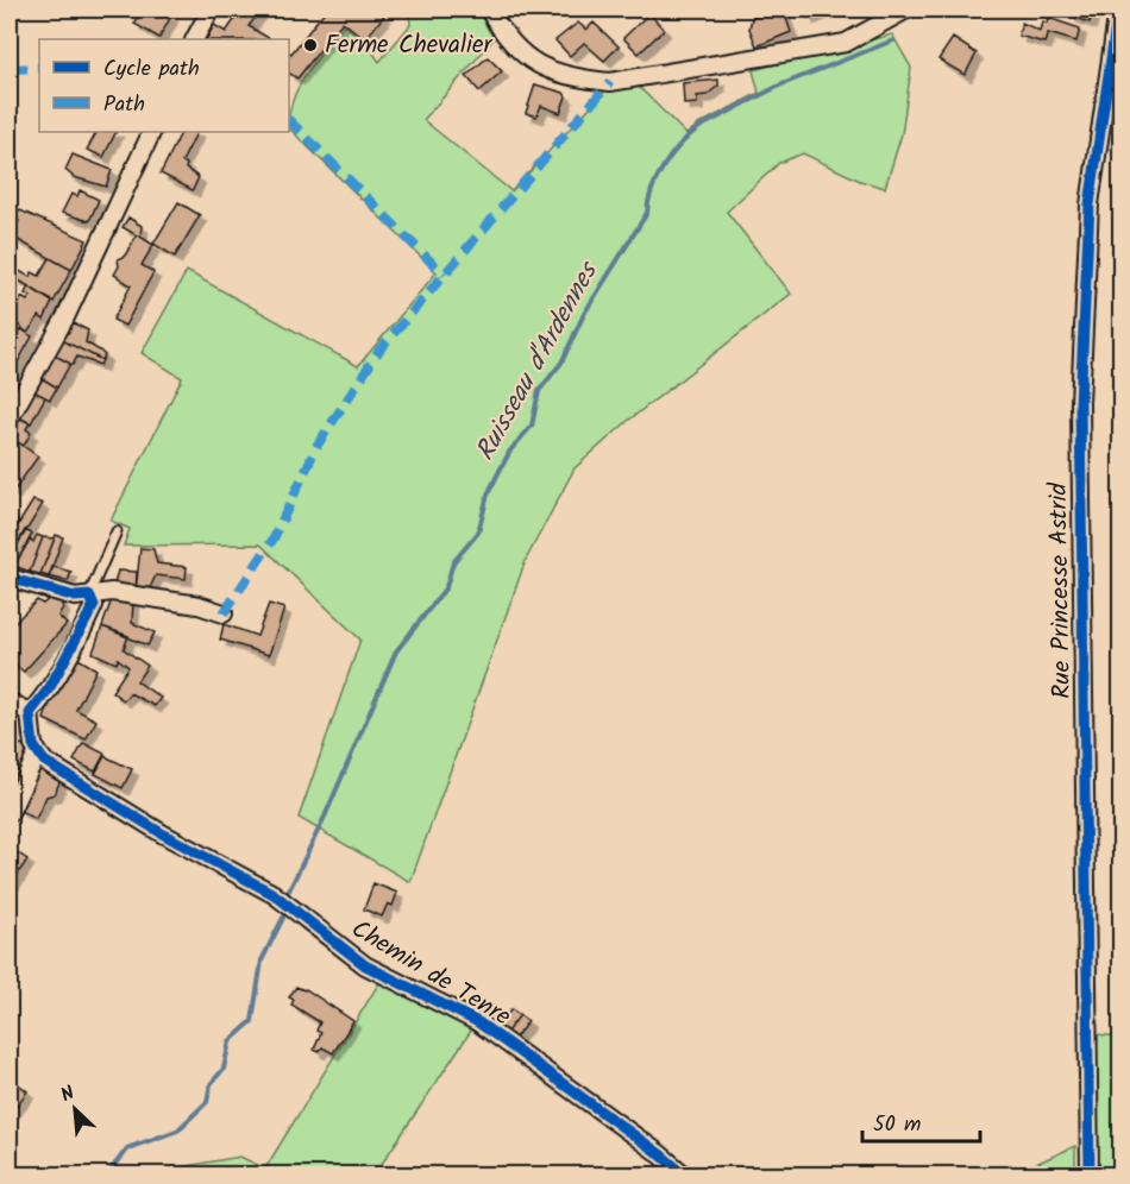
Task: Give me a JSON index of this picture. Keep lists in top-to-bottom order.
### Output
{
  "streets": {
    "street": ["Rue Princesse Astrid", "Chemin de Tenre"]
  },
  "water": ["Ruisseau d'Ardennes"],
  "places": ["Ferme Chevalier"],
  "legend": ["Cycle path", "Path"],
  "scale_bar": "50 m",
  "north": "top left"
}
